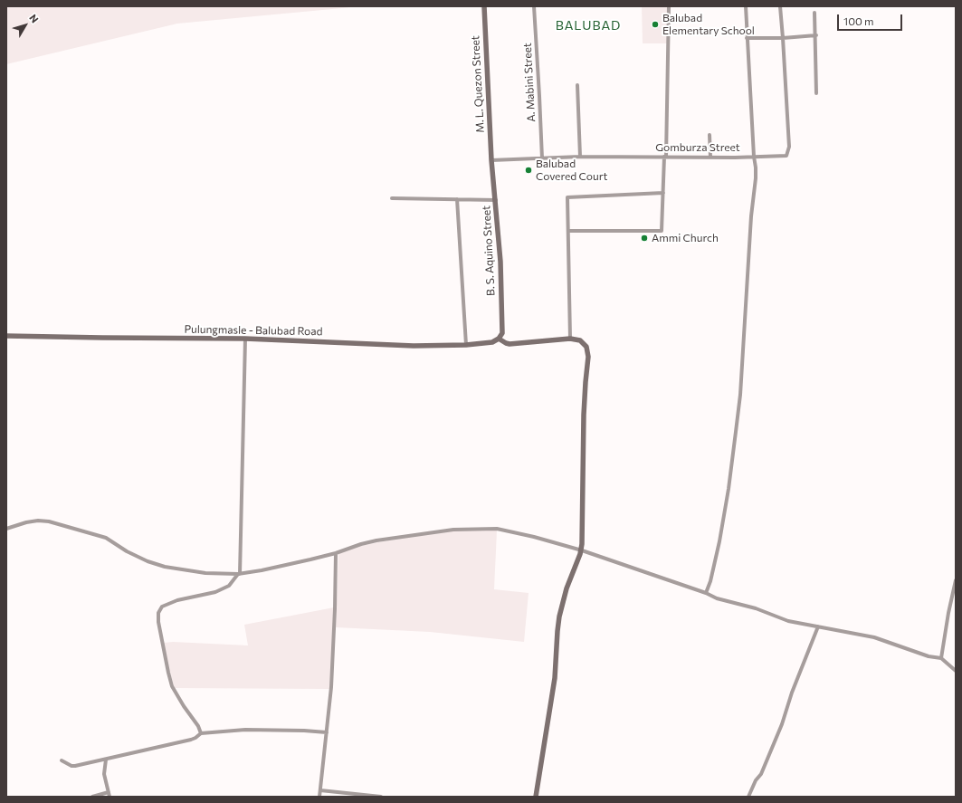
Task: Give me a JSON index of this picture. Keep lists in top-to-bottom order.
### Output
{
  "streets": {
    "street": [
      "A. Mabini Street",
      "M. L. Quezon Street",
      "Gomburza Street",
      "B. S. Aquino Street",
      "Pulungmasle - Balubad Road"
    ]
  },
  "crossings": [
    ["A. Mabini Street", "Gomburza Street"],
    ["M. L. Quezon Street", "Gomburza Street"],
    ["M. L. Quezon Street", "B. S. Aquino Street"],
    ["Gomburza Street", "B. S. Aquino Street"],
    ["B. S. Aquino Street", "Pulungmasle - Balubad Road"]
  ],
  "districts": ["BALUBAD"],
  "places": ["Balubad Elementary School", "Balubad Covered Court", "Ammi Church"],
  "scale_bar": "100 m",
  "north": "top right"
}
